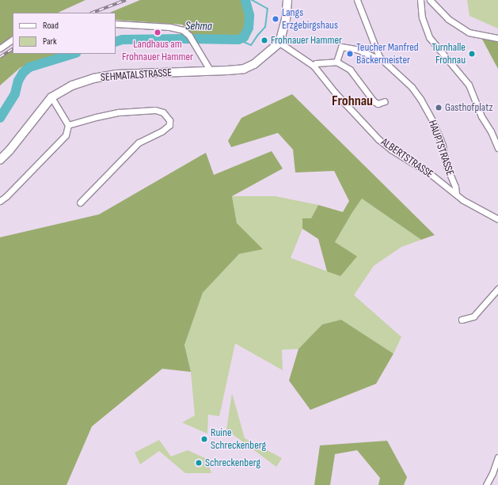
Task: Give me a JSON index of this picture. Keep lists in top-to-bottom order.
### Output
{
  "streets": {
    "main road": ["SEHMATALSTRASSE"],
    "street": ["HAUPTSTRASSE", "ALBERTSTRASSE"]
  },
  "crossings": [
    ["SEHMATALSTRASSE", "ALBERTSTRASSE"],
    ["HAUPTSTRASSE", "ALBERTSTRASSE"]
  ],
  "districts": ["Frohnau"],
  "water": ["Sehma"],
  "places": [
    "Langs Erzgebirgshaus",
    "Landhaus am Frohnauer Hammer",
    "Frohnauer Hammer",
    "Teucher Manfred Bäckermeister",
    "Turnhalle Frohnau",
    "Gasthofplatz",
    "Ruine Schreckenberg",
    "Schreckenberg"
  ],
  "legend": ["Road", "Park"]
}
